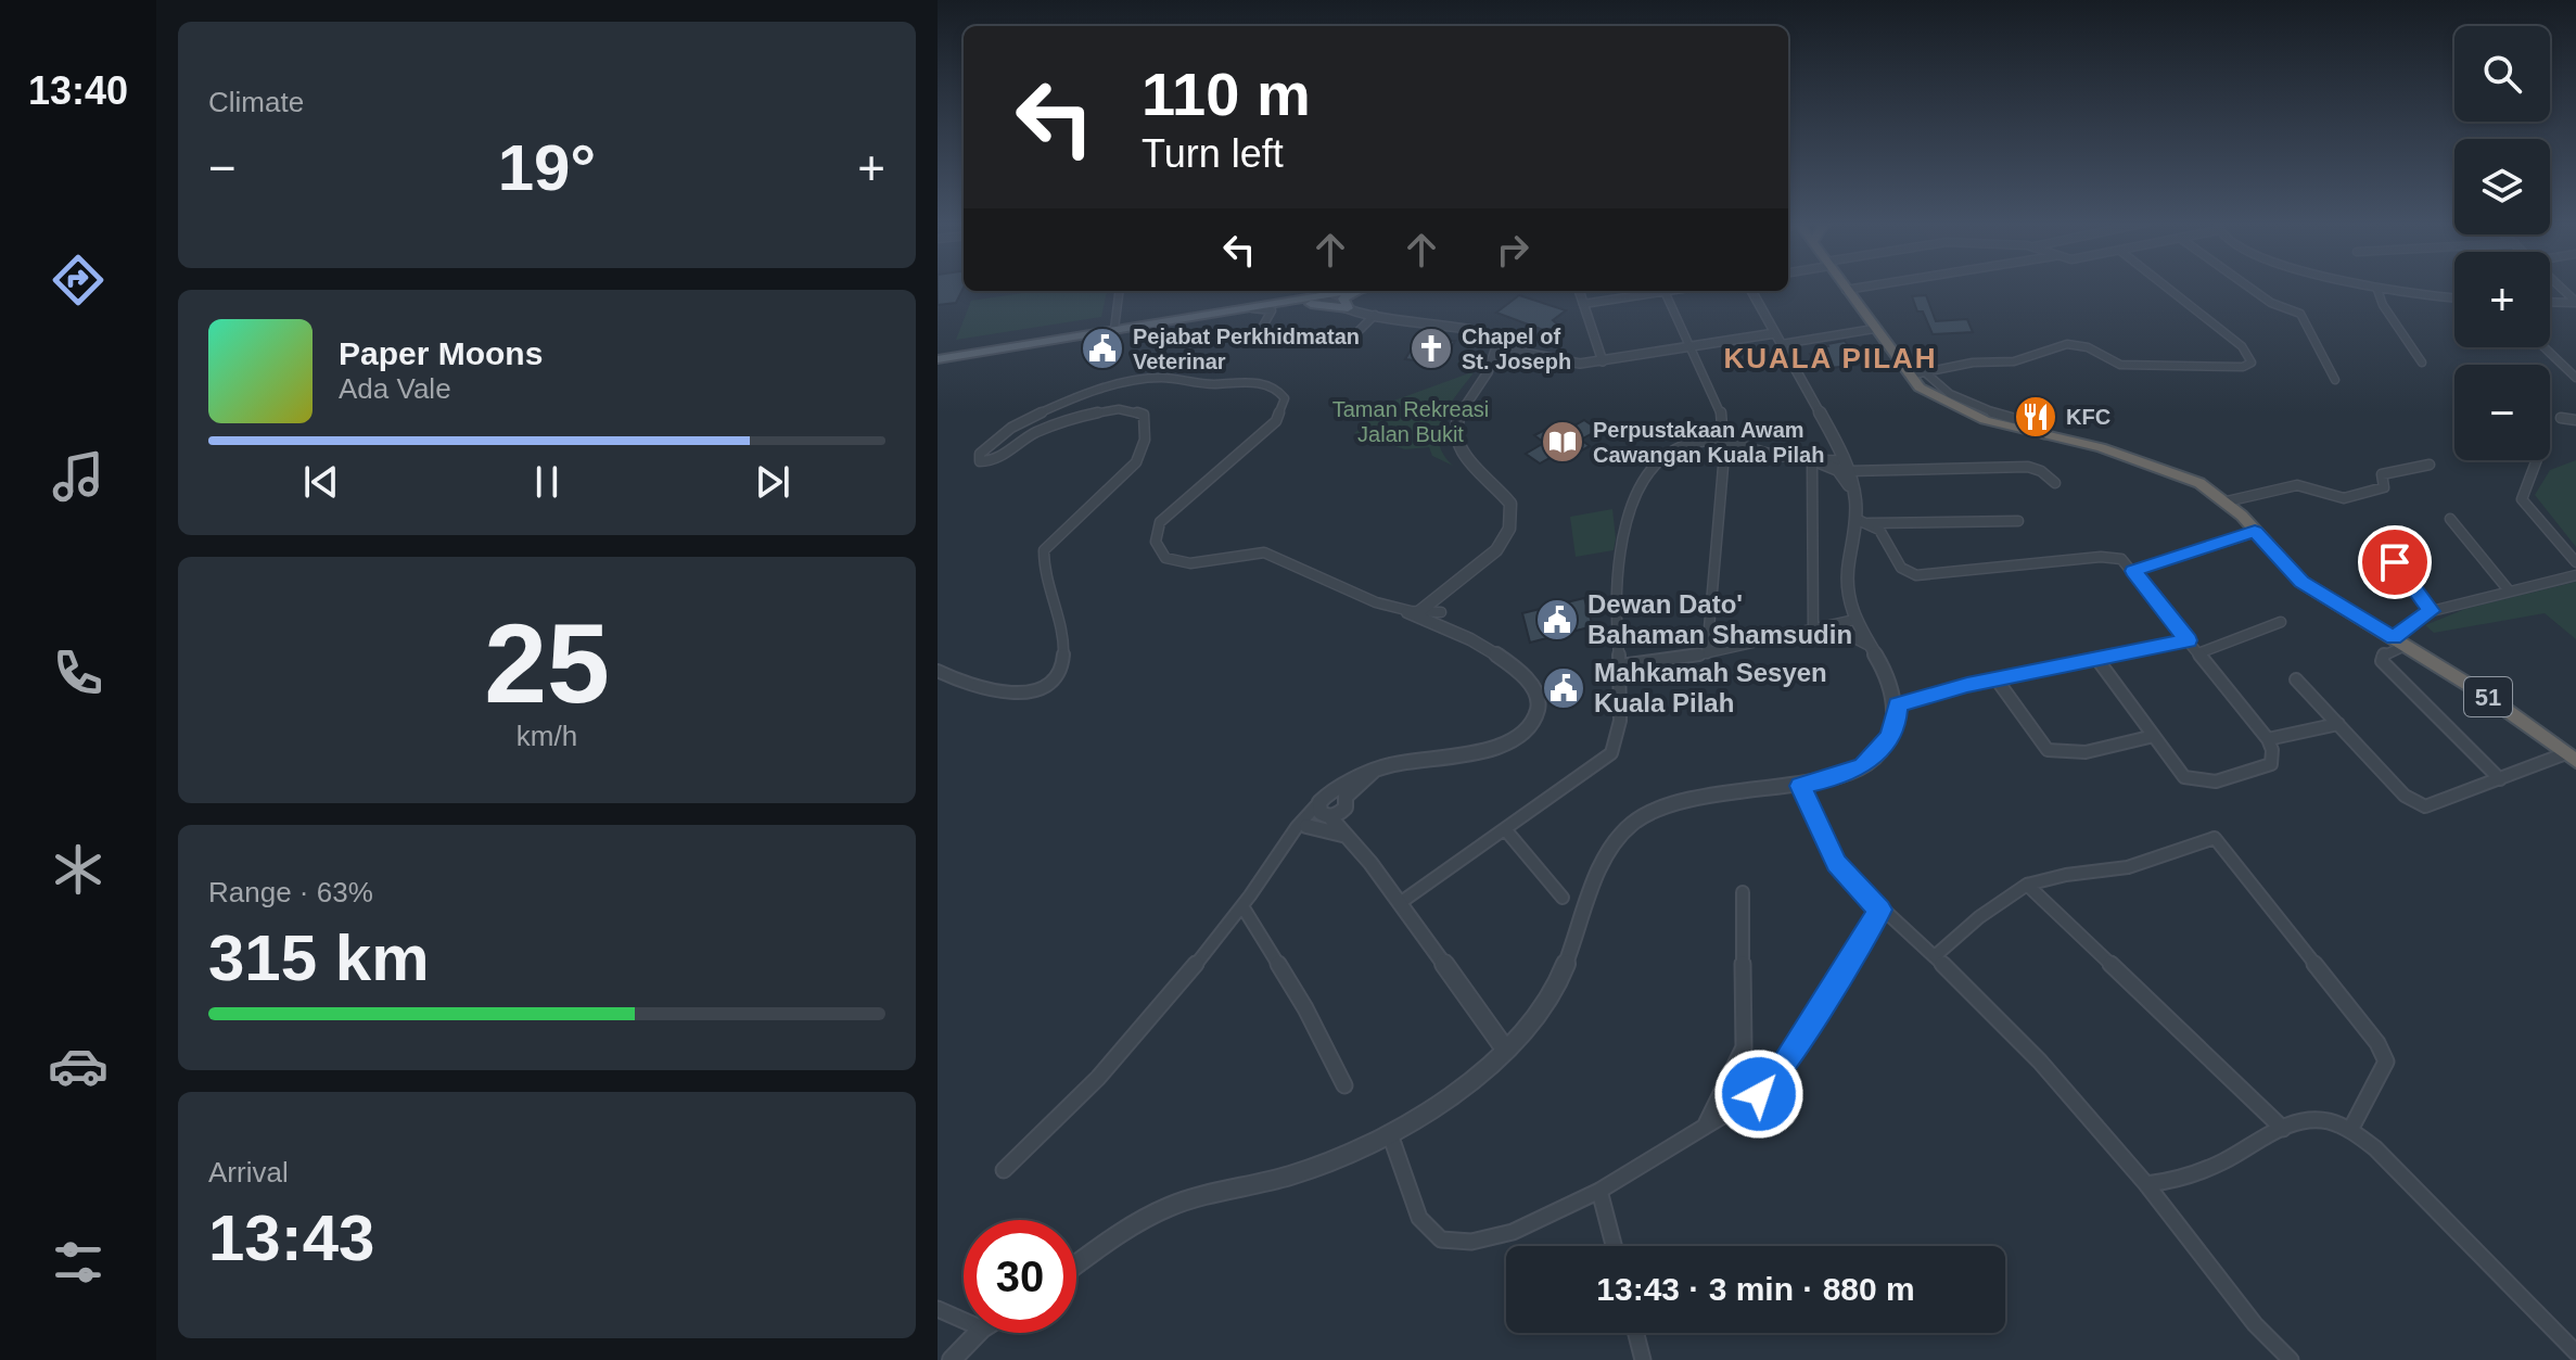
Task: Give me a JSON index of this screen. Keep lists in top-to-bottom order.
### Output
{
  "streets": {
    "highway": ["51"]
  },
  "districts": ["KUALA PILAH"],
  "parks": ["Taman Rekreasi Jalan Bukit"],
  "places": {
    "public building": ["Pejabat Perkhidmatan Veterinar", "Dewan Dato' Bahaman Shamsudin", "Mahkamah Sesyen Kuala Pilah"],
    "church": ["Chapel of St. Joseph"],
    "restaurant": ["KFC"],
    "library": ["Perpustakaan Awam Cawangan Kuala Pilah"]
  },
  "page": {
    "tabs": "13:40",
    "tile": [
      "Climate",
      ["25", "km/h"],
      ["Range · 63%", "315 km"],
      ["Arrival", "13:43"]
    ],
    "map_buttons": ["+", "−"],
    "turn": ["110 m", "Turn left"],
    "heat": ["−", "19°", "+"],
    "song": ["Paper Moons", "Ada Vale"],
    "limit": "30",
    "trip": "13:43 · 3 min · 880 m"
  }
}
